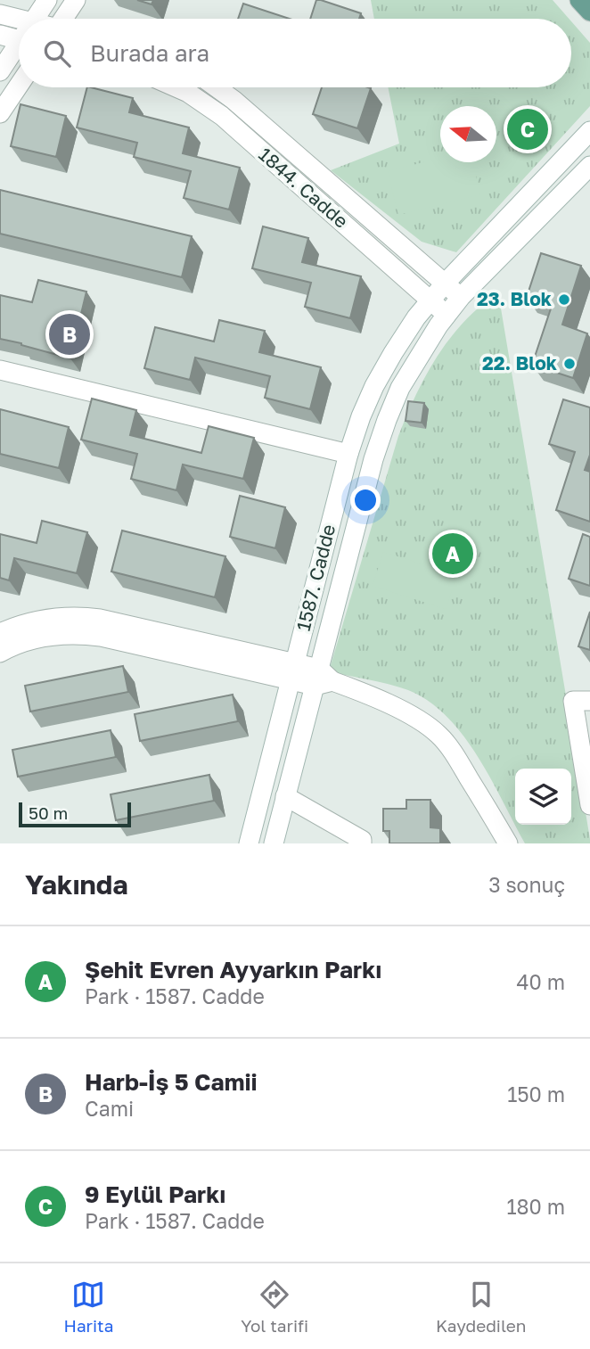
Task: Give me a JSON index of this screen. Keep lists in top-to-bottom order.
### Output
{
  "streets": {
    "street": ["1844. Cadde", "1587. Cadde"]
  },
  "crossings": [
    ["1844. Cadde", "1587. Cadde"]
  ],
  "places": ["23. Blok", "22. Blok"],
  "scale_bar": "50 m",
  "north": "left",
  "page": {
    "search": "Burada ara",
    "pins": ["C", "B", "A"],
    "scale": "50 m",
    "heading": ["Yakında", "3 sonuç"],
    "list": [
      {
        "mark": "A",
        "name": "Şehit Evren Ayyarkın Parkı",
        "note": "Park · 1587. Cadde",
        "value": "40 m"
      },
      {
        "mark": "B",
        "name": "Harb-İş 5 Camii",
        "note": "Cami",
        "value": "150 m"
      },
      {
        "mark": "C",
        "name": "9 Eylül Parkı",
        "note": "Park · 1587. Cadde",
        "value": "180 m"
      }
    ],
    "nav": ["Harita", "Yol tarifi", "Kaydedilen"]
  }
}
